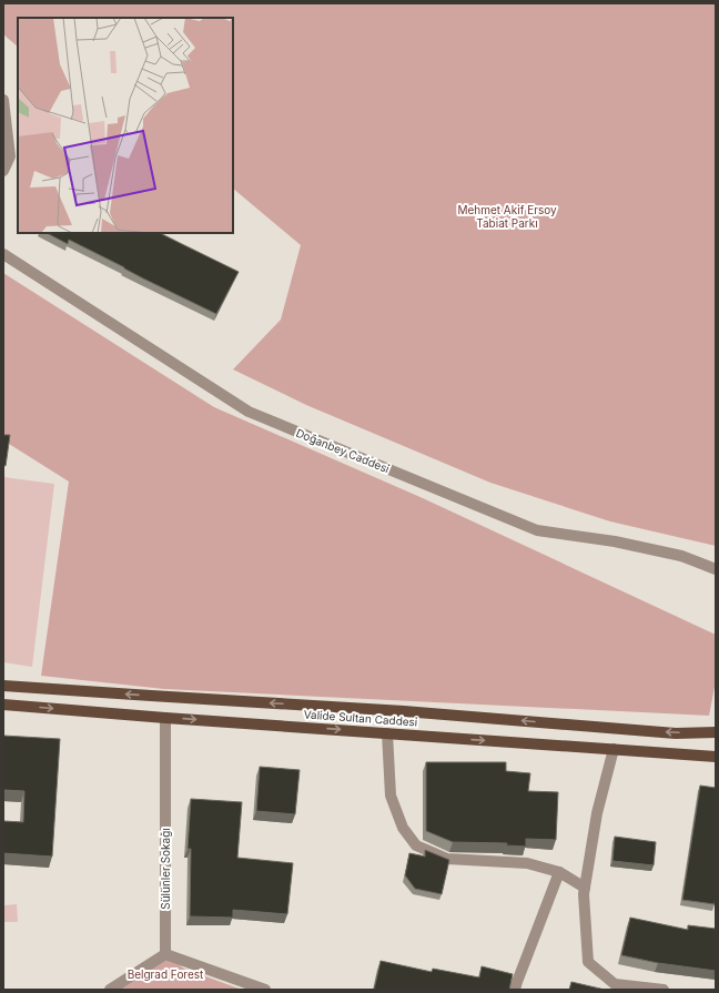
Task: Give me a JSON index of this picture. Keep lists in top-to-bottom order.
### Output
{
  "streets": {
    "main road": ["Valide Sultan Caddesi"],
    "street": ["Doğanbey Caddesi", "Sülünler Sokağı"]
  },
  "crossings": [
    ["Valide Sultan Caddesi", "Sülünler Sokağı"]
  ],
  "parks": ["Mehmet Akif Ersoy Tabiat Parkı", "Belgrad Forest"]
}
